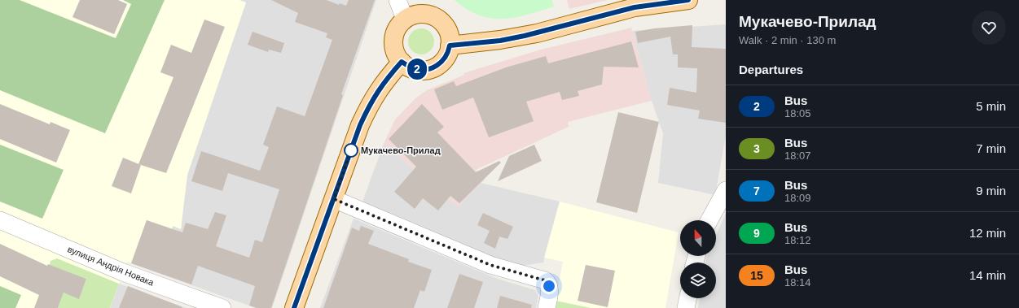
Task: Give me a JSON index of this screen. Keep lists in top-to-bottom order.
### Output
{
  "streets": {
    "street": ["вулиця Андрія Новака"]
  },
  "places": ["Мукачево-Прилад"],
  "lines": ["bus line 2"],
  "north": "top",
  "page": {
    "on_map": "2",
    "heading": [
      ["Мукачево-Прилад", "Walk · 2 min · 130 m"],
      "Departures"
    ],
    "list": [
      {
        "mark": "2",
        "name": "Bus",
        "note": "18:05",
        "value": "5 min"
      },
      {
        "mark": "3",
        "name": "Bus",
        "note": "18:07",
        "value": "7 min"
      },
      {
        "mark": "7",
        "name": "Bus",
        "note": "18:09",
        "value": "9 min"
      },
      {
        "mark": "9",
        "name": "Bus",
        "note": "18:12",
        "value": "12 min"
      },
      {
        "mark": "15",
        "name": "Bus",
        "note": "18:14",
        "value": "14 min"
      }
    ]
  }
}
